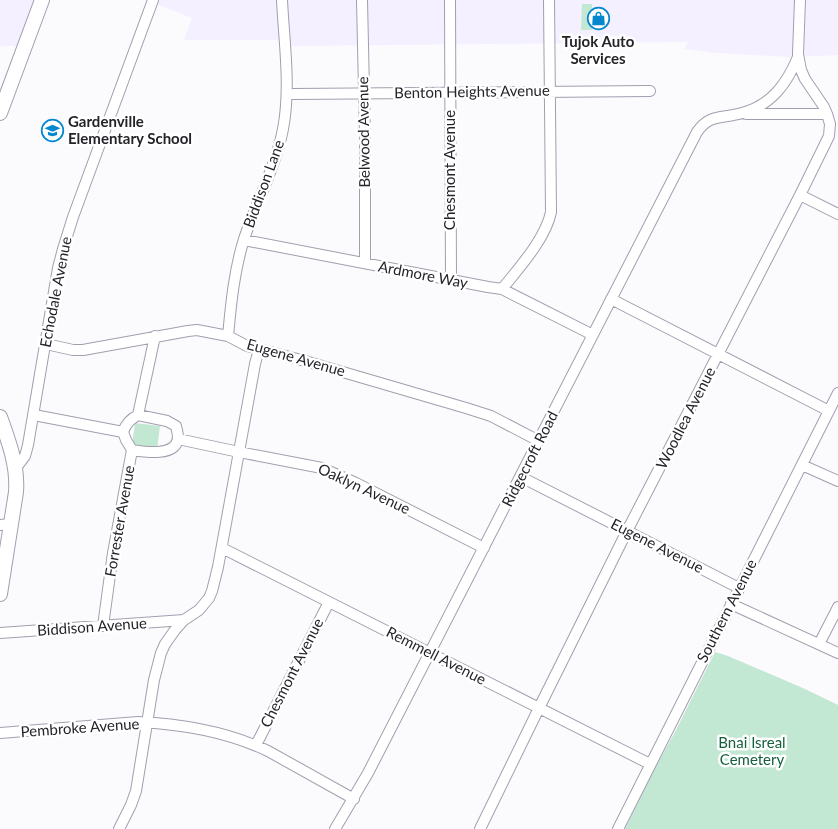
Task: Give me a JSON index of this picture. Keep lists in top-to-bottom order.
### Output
{
  "streets": {
    "street": [
      "Benton Heights Avenue",
      "Belwood Avenue",
      "Chesmont Avenue",
      "Biddison Lane",
      "Ardmore Way",
      "Echodale Avenue",
      "Eugene Avenue",
      "Woodlea Avenue",
      "Ridgecroft Road",
      "Oaklyn Avenue",
      "Forrester Avenue",
      "Southern Avenue",
      "Biddison Avenue",
      "Remmell Avenue",
      "Pembroke Avenue"
    ]
  },
  "crossings": [
    ["Benton Heights Avenue", "Belwood Avenue"],
    ["Benton Heights Avenue", "Chesmont Avenue"],
    ["Belwood Avenue", "Ardmore Way"],
    ["Chesmont Avenue", "Ardmore Way"],
    ["Chesmont Avenue", "Remmell Avenue"],
    ["Chesmont Avenue", "Pembroke Avenue"],
    ["Biddison Lane", "Ardmore Way"],
    ["Biddison Lane", "Eugene Avenue"],
    ["Ardmore Way", "Ridgecroft Road"],
    ["Echodale Avenue", "Eugene Avenue"],
    ["Eugene Avenue", "Woodlea Avenue"],
    ["Eugene Avenue", "Ridgecroft Road"],
    ["Eugene Avenue", "Southern Avenue"],
    ["Woodlea Avenue", "Ridgecroft Road"],
    ["Woodlea Avenue", "Remmell Avenue"],
    ["Ridgecroft Road", "Oaklyn Avenue"],
    ["Ridgecroft Road", "Remmell Avenue"],
    ["Ridgecroft Road", "Pembroke Avenue"],
    ["Oaklyn Avenue", "Forrester Avenue"],
    ["Forrester Avenue", "Biddison Avenue"],
    ["Southern Avenue", "Remmell Avenue"]
  ],
  "parks": ["Bnai Isreal Cemetery"],
  "places": {
    "shop": ["Tujok Auto Services"],
    "school or university": ["Gardenville Elementary School"]
  }
}
